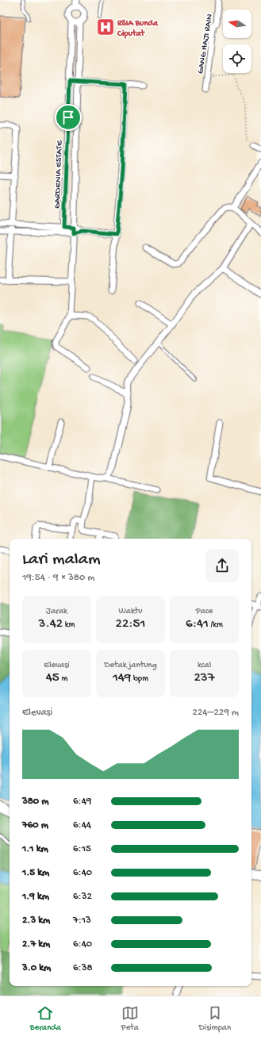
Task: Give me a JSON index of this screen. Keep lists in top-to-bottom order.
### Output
{
  "streets": {
    "street": ["GANG HAJI RAIN", "GARDENIA ESTATE"]
  },
  "places": {
    "hospital": ["RSIA Bunda Ciputat"]
  },
  "north": "left",
  "page": {
    "heading": ["Lari malam", "19:54 · 9 × 380 m"],
    "stats": [
      ["Jarak", "3.42 km"],
      ["Waktu", "22:51"],
      ["Pace", "6:41 /km"],
      ["Elevasi", "45 m"],
      ["Detak jantung", "149 bpm"],
      ["kcal", "237"]
    ],
    "chart": ["Elevasi", "224–229 m"],
    "list": [
      {
        "name": "380 m",
        "note": "6:49"
      },
      {
        "name": "760 m",
        "note": "6:44"
      },
      {
        "name": "1.1 km",
        "note": "6:15"
      },
      {
        "name": "1.5 km",
        "note": "6:40"
      },
      {
        "name": "1.9 km",
        "note": "6:32"
      },
      {
        "name": "2.3 km",
        "note": "7:13"
      },
      {
        "name": "2.7 km",
        "note": "6:40"
      },
      {
        "name": "3.0 km",
        "note": "6:38"
      }
    ],
    "tabs": ["Beranda", "Peta", "Disimpan"]
  }
}
